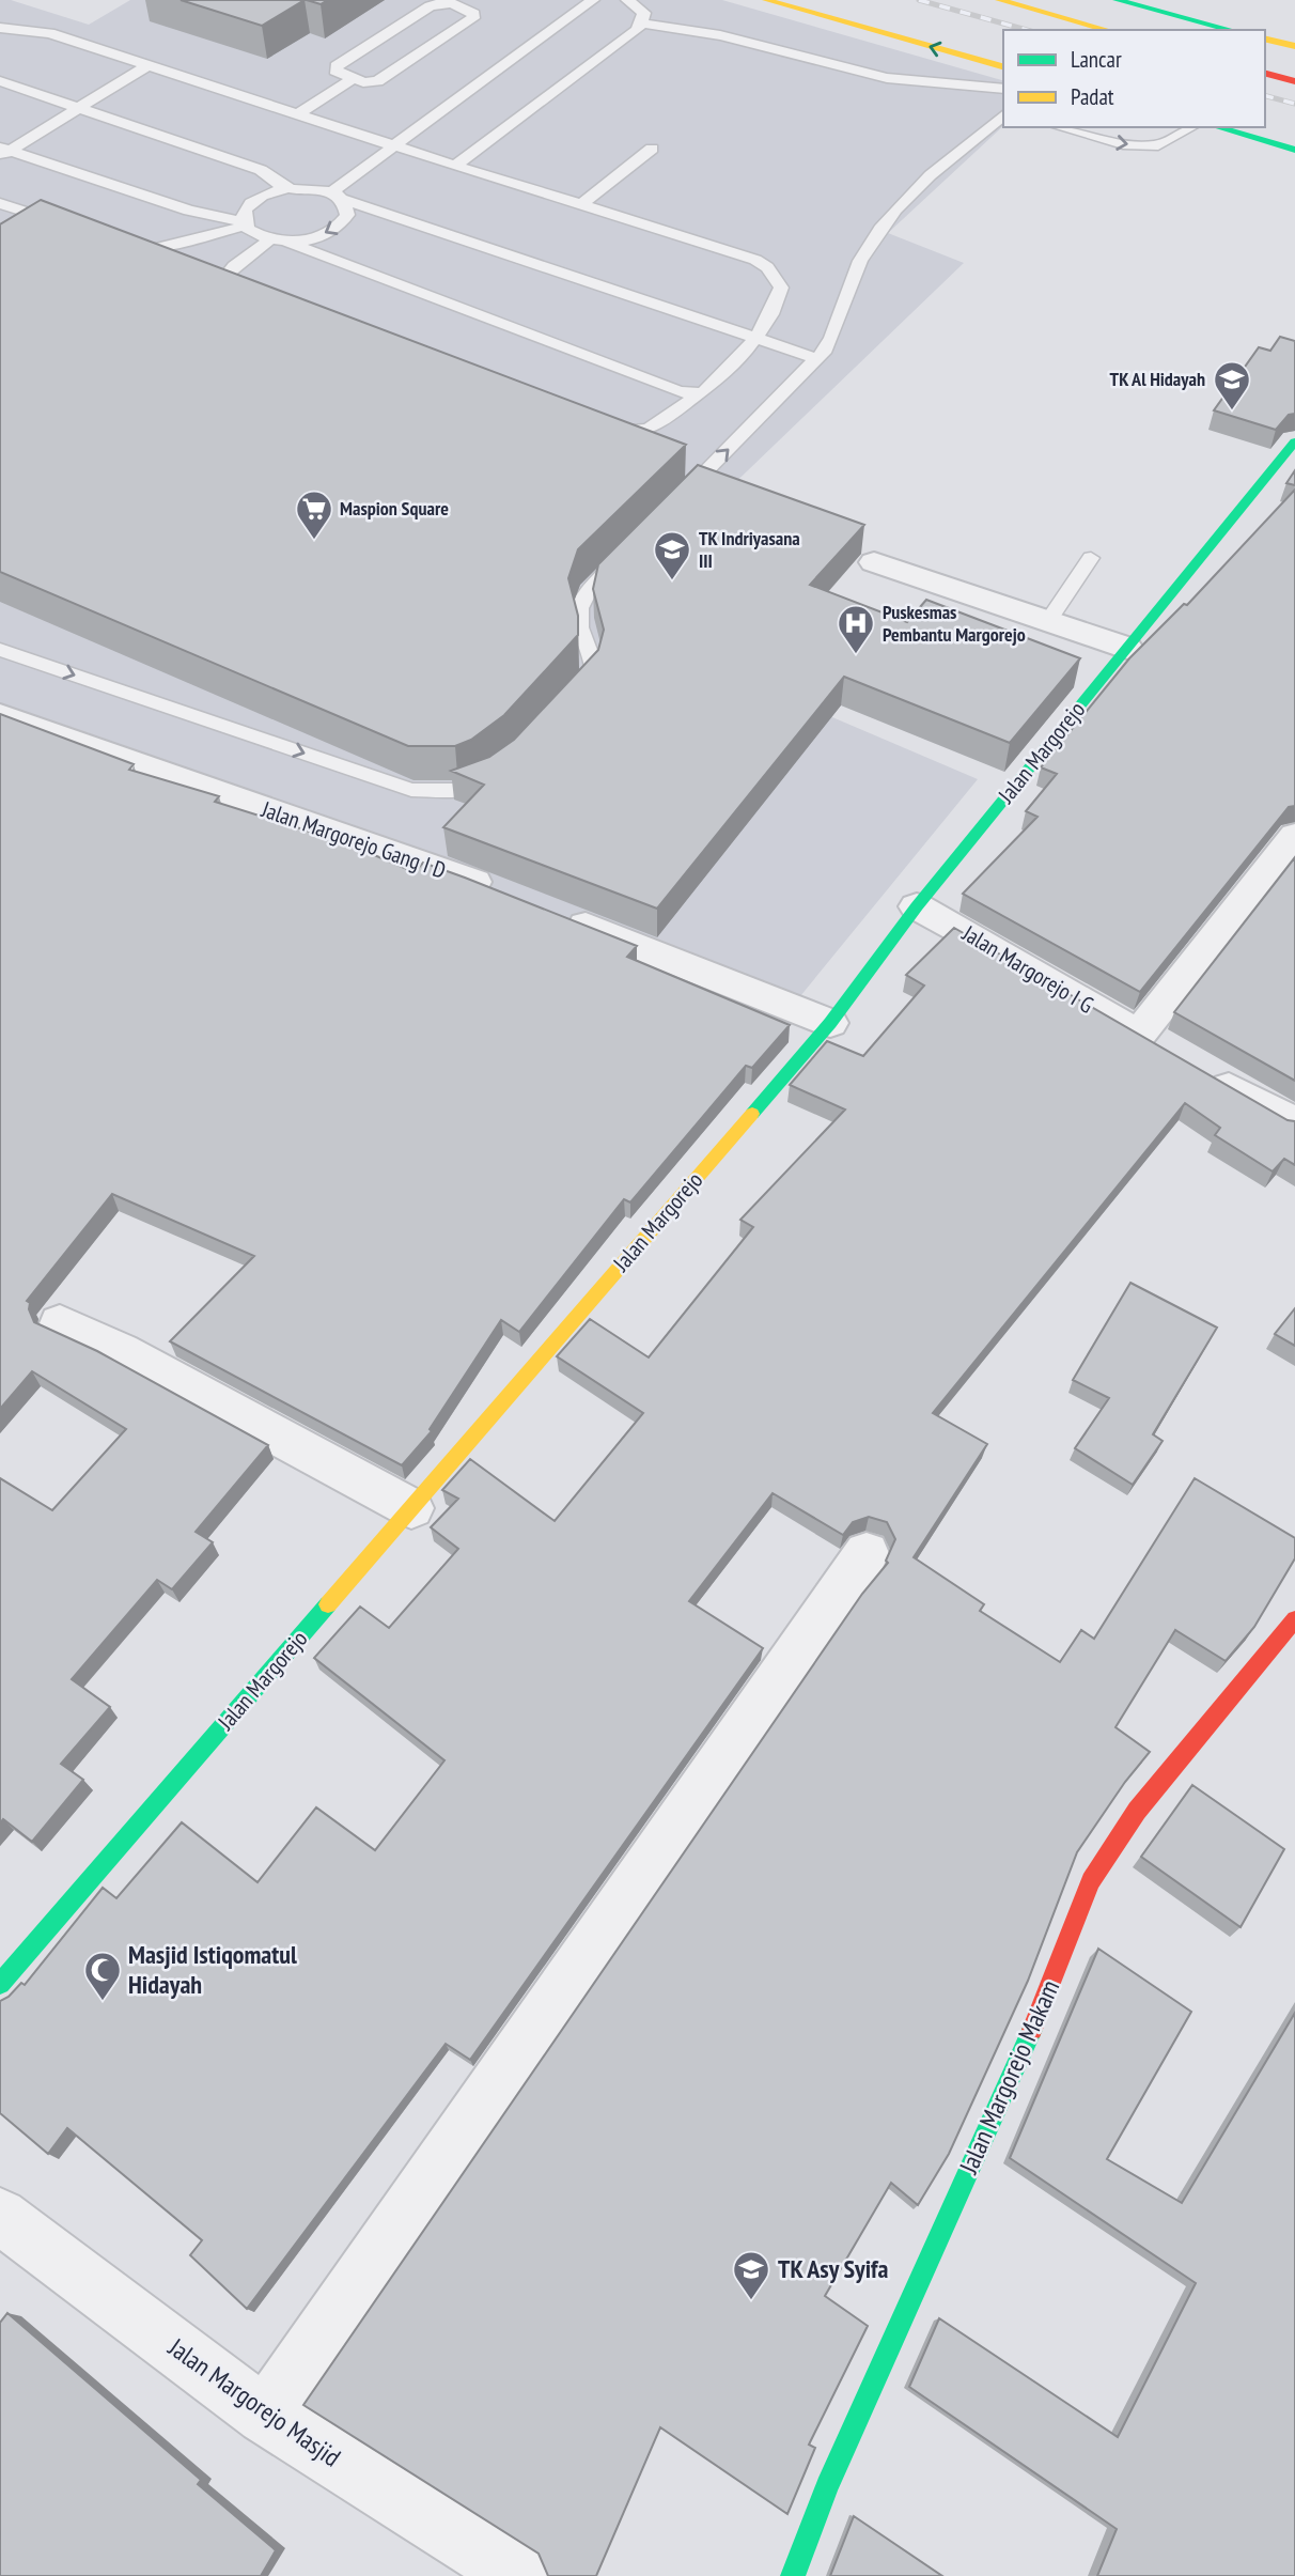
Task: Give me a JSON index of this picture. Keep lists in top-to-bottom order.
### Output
{
  "streets": {
    "main road": ["Jalan Margorejo", "Jalan Margorejo Makam"],
    "street": ["Jalan Margorejo Gang I D", "Jalan Margorejo I G", "Jalan Margorejo Masjid"]
  },
  "crossings": [
    ["Jalan Margorejo", "Jalan Margorejo I G"]
  ],
  "places": {
    "school or university": ["TK Al Hidayah", "TK Indriyasana III", "TK Asy Syifa"],
    "supermarket": ["Maspion Square"],
    "hospital": ["Puskesmas Pembantu Margorejo"],
    "mosque": ["Masjid Istiqomatul Hidayah"]
  },
  "legend": ["Lancar", "Padat"]
}
